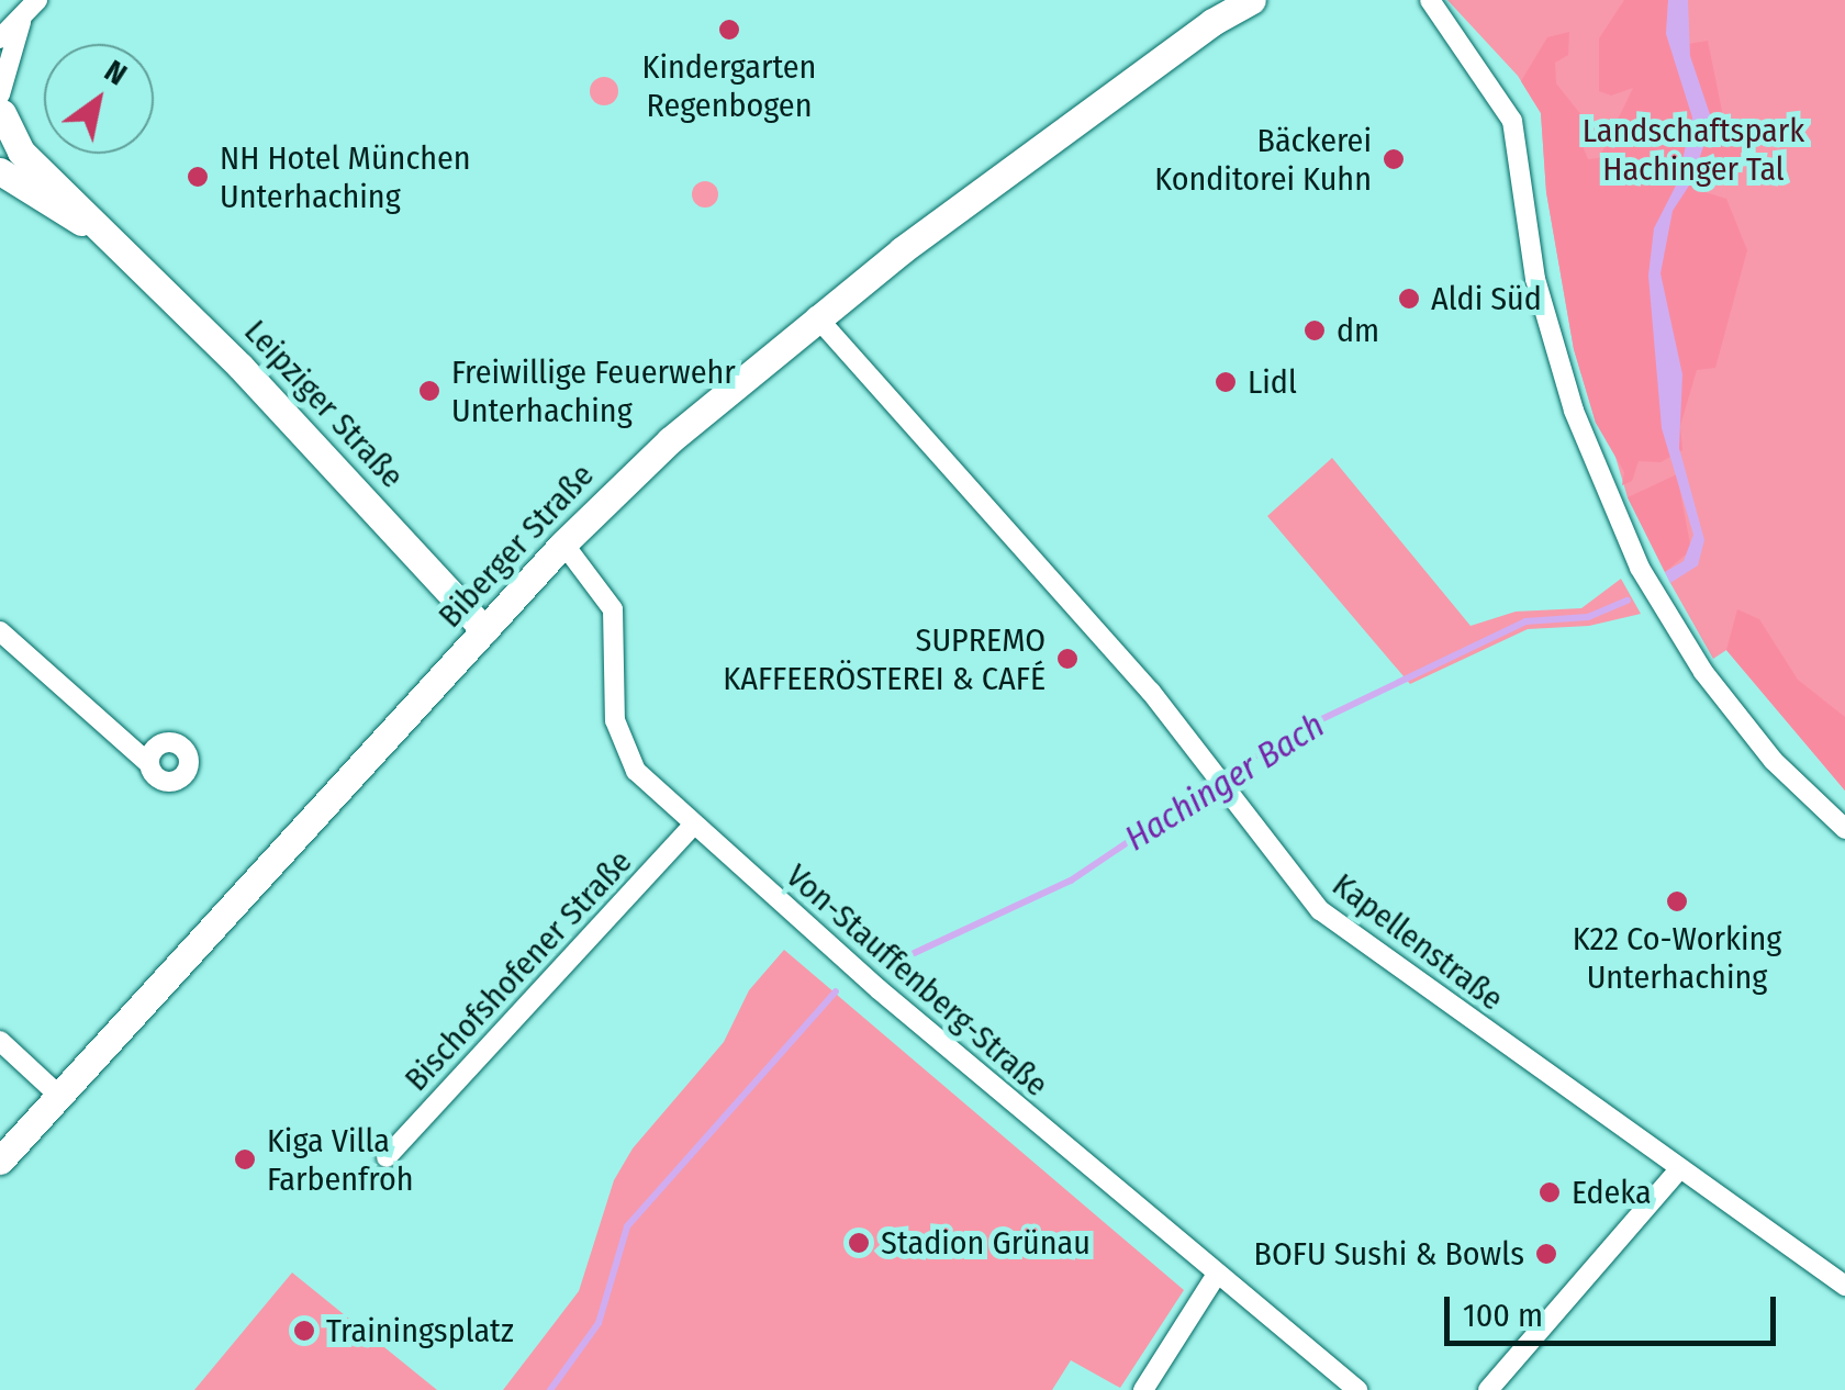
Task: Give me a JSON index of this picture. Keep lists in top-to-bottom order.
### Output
{
  "streets": {
    "main road": ["Leipziger Straße", "Biberger Straße"],
    "street": ["Kapellenstraße", "Bischofshofener Straße", "Von-Stauffenberg-Straße"]
  },
  "crossings": [
    ["Leipziger Straße", "Biberger Straße"],
    ["Biberger Straße", "Kapellenstraße"],
    ["Biberger Straße", "Von-Stauffenberg-Straße"],
    ["Bischofshofener Straße", "Von-Stauffenberg-Straße"]
  ],
  "water": ["Hachinger Bach"],
  "parks": ["Landschaftspark Hachinger Tal"],
  "places": [
    "Kindergarten Regenbogen",
    "Bäckerei Konditorei Kuhn",
    "NH Hotel München Unterhaching",
    "Aldi Süd",
    "dm",
    "Lidl",
    "Freiwillige Feuerwehr Unterhaching",
    "SUPREMO KAFFEERÖSTEREI & CAFÉ",
    "K22 Co-Working Unterhaching",
    "Kiga Villa Farbenfroh",
    "Edeka",
    "Stadion Grünau",
    "BOFU Sushi & Bowls",
    "Trainingsplatz"
  ],
  "scale_bar": "100 m",
  "north": "top right"
}
